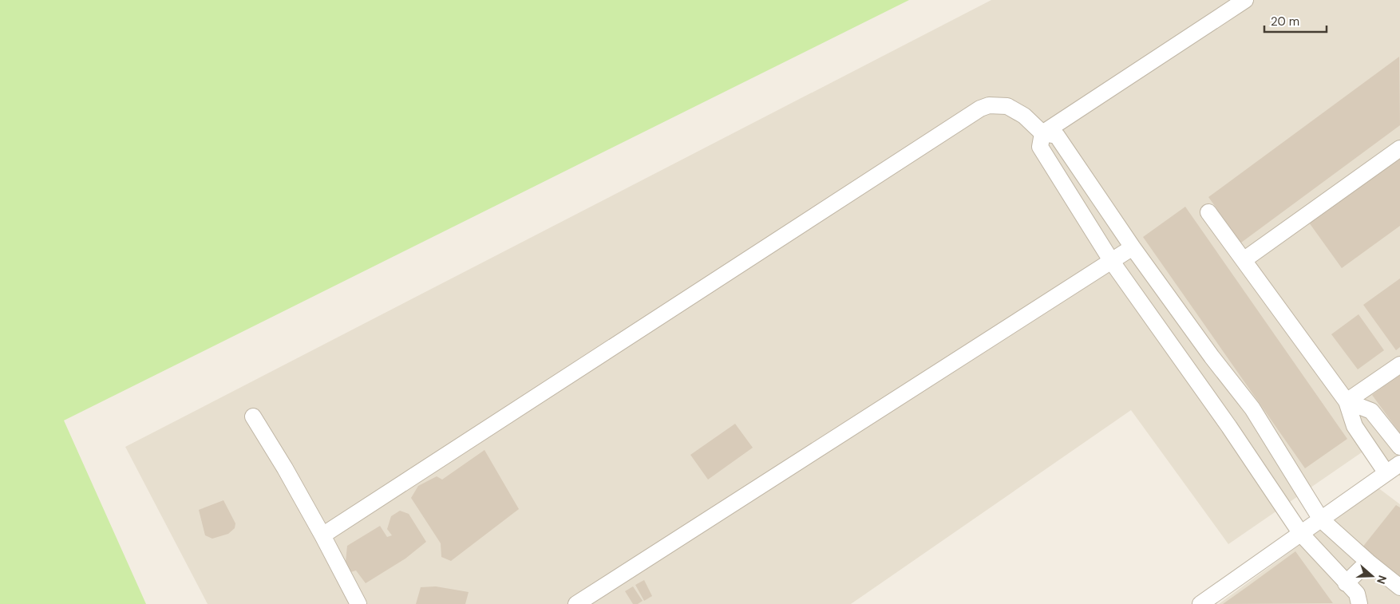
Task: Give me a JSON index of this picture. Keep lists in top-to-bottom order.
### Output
{
  "scale_bar": "20 m",
  "north": "right"
}
